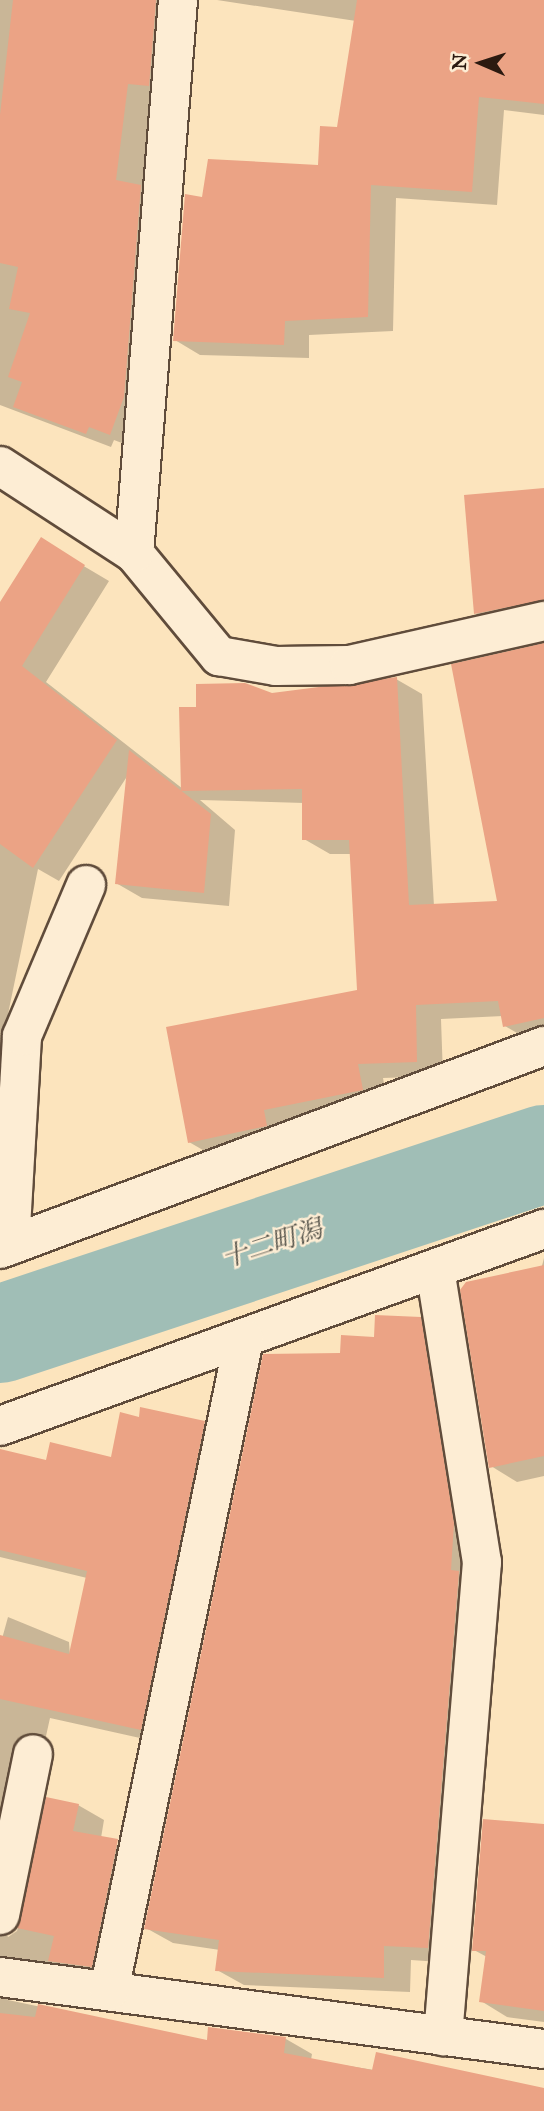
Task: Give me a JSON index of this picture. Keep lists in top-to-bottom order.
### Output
{
  "water": ["十二町潟"],
  "north": "left"
}
